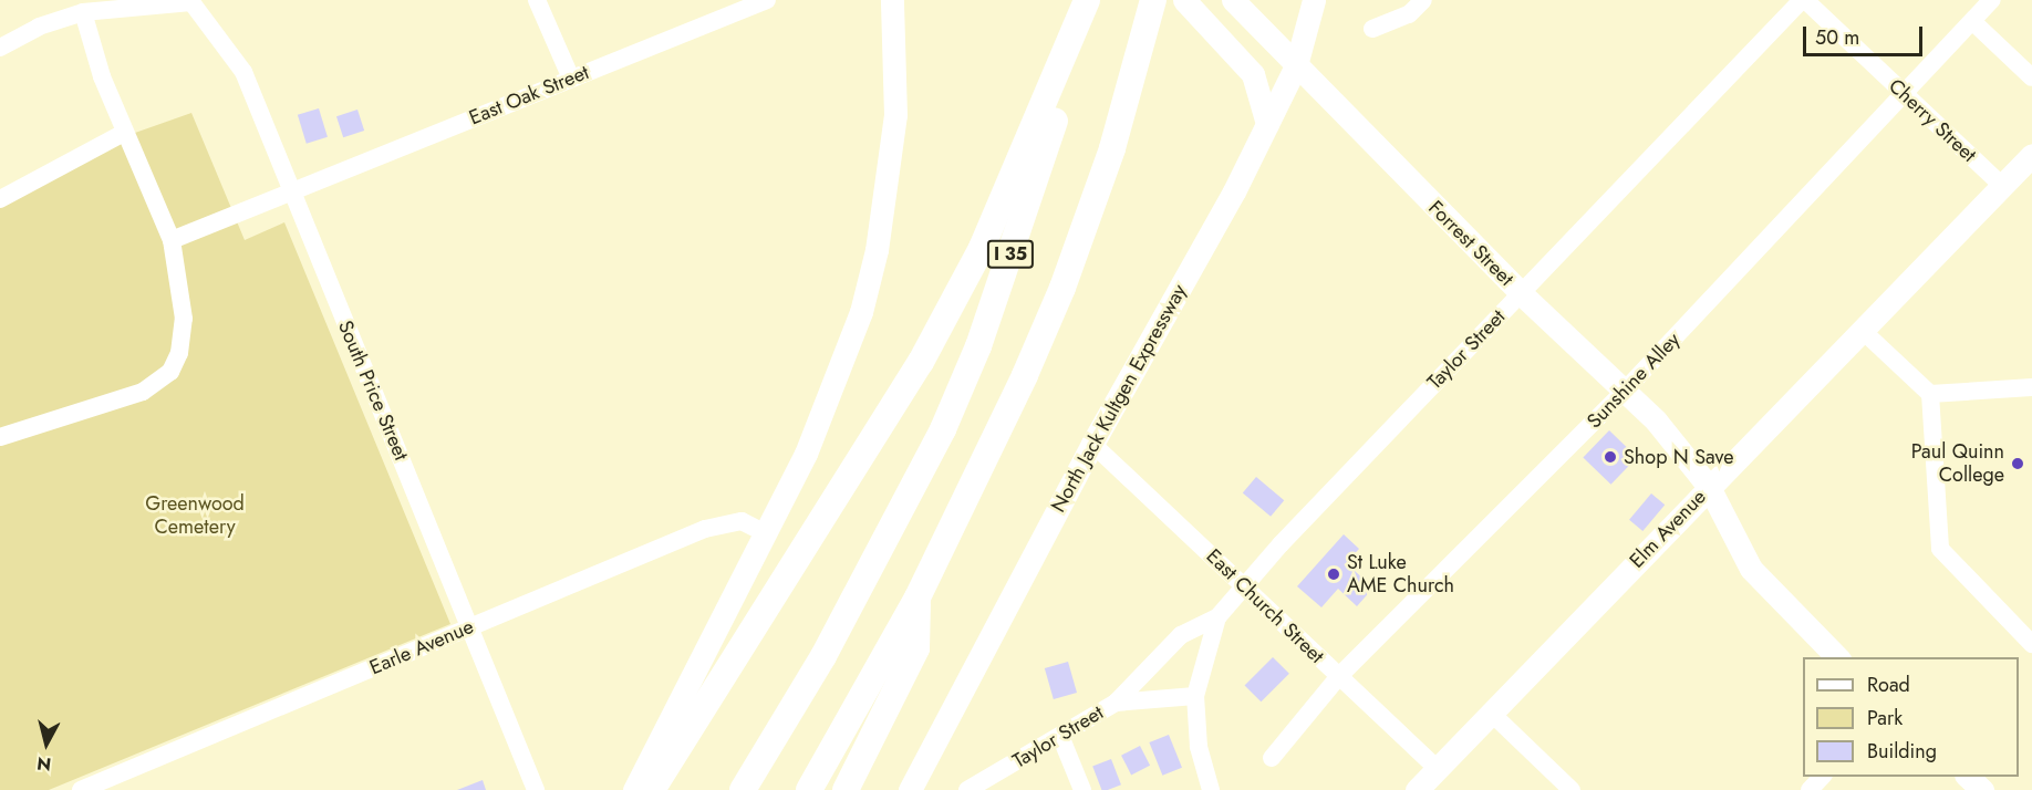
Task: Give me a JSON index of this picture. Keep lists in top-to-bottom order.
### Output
{
  "streets": {
    "highway": ["I 35"],
    "main road": ["Forrest Street", "North Jack Kultgen Expressway", "Elm Avenue"],
    "street": [
      "East Oak Street",
      "Cherry Street",
      "Taylor Street",
      "Sunshine Alley",
      "South Price Street",
      "East Church Street",
      "Earle Avenue"
    ]
  },
  "crossings": [
    ["East Oak Street", "South Price Street"],
    ["Cherry Street", "Taylor Street"],
    ["Cherry Street", "Sunshine Alley"],
    ["Cherry Street", "Elm Avenue"],
    ["Forrest Street", "Taylor Street"],
    ["Forrest Street", "Sunshine Alley"],
    ["Forrest Street", "North Jack Kultgen Expressway"],
    ["Forrest Street", "Elm Avenue"],
    ["Taylor Street", "East Church Street"],
    ["Sunshine Alley", "East Church Street"],
    ["South Price Street", "Earle Avenue"],
    ["North Jack Kultgen Expressway", "East Church Street"],
    ["Elm Avenue", "East Church Street"]
  ],
  "parks": ["Greenwood Cemetery"],
  "places": ["Shop N Save", "Paul Quinn College", "St Luke AME Church"],
  "legend": ["Road", "Park", "Building"],
  "scale_bar": "50 m",
  "north": "bottom"
}
